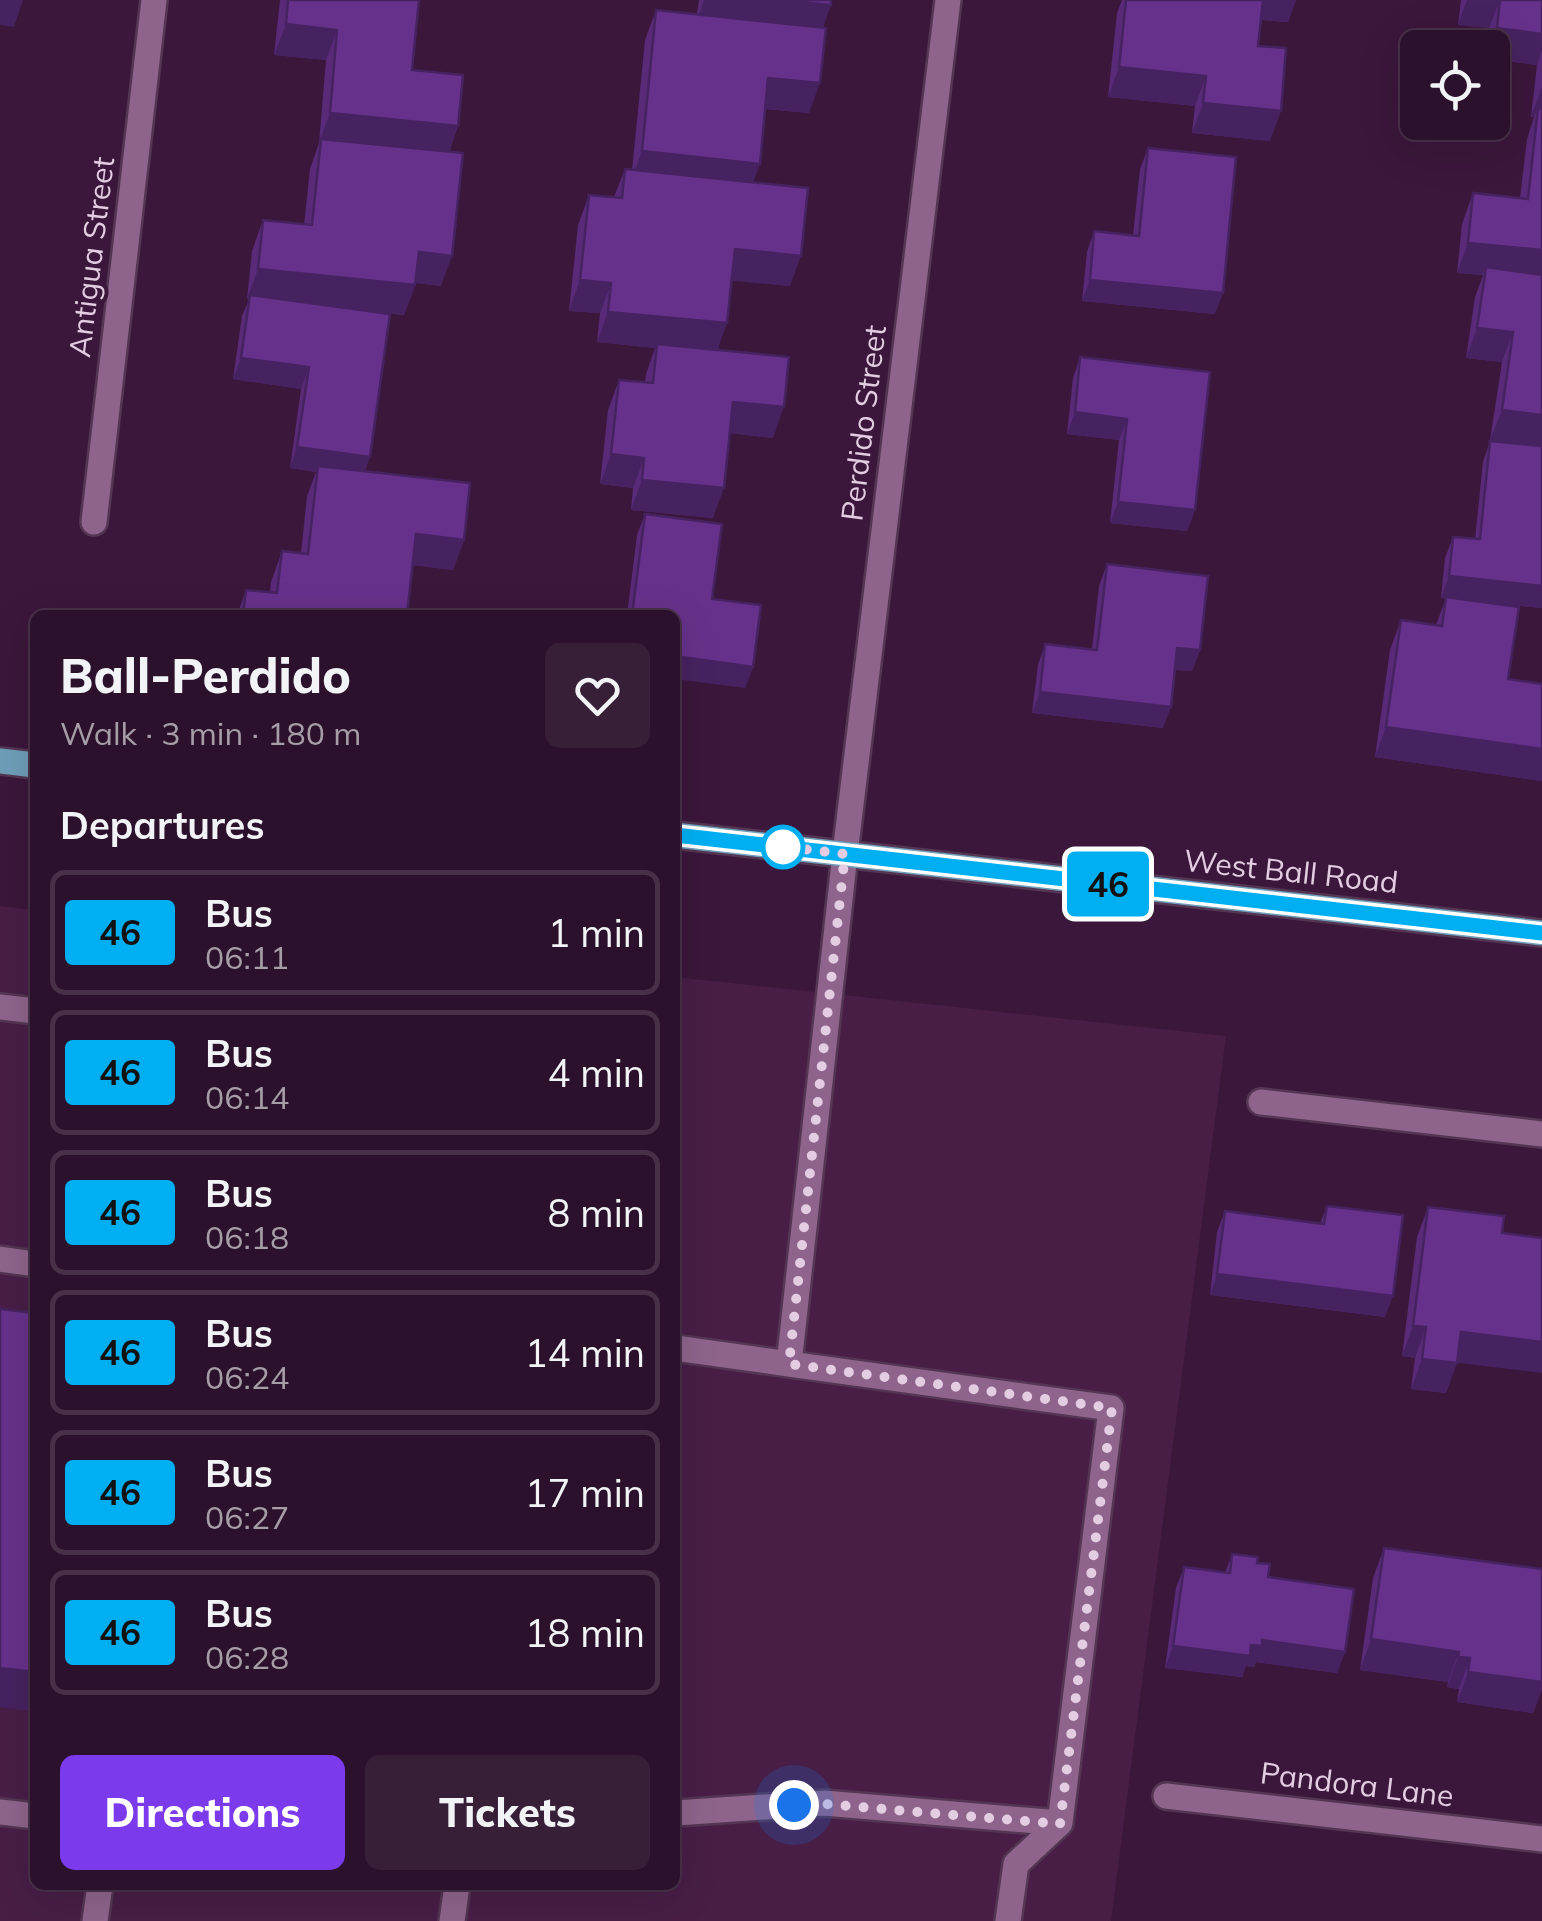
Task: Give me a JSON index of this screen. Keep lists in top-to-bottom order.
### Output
{
  "streets": {
    "main road": ["West Ball Road"],
    "street": ["Antigua Street", "Perdido Street", "Pandora Lane"]
  },
  "crossings": [
    ["Perdido Street", "West Ball Road"]
  ],
  "lines": ["bus line 46"],
  "page": {
    "on_map": "46",
    "heading": [
      ["Ball-Perdido", "Walk · 3 min · 180 m"],
      "Departures"
    ],
    "list": [
      {
        "mark": "46",
        "name": "Bus",
        "note": "06:11",
        "value": "1 min"
      },
      {
        "mark": "46",
        "name": "Bus",
        "note": "06:14",
        "value": "4 min"
      },
      {
        "mark": "46",
        "name": "Bus",
        "note": "06:18",
        "value": "8 min"
      },
      {
        "mark": "46",
        "name": "Bus",
        "note": "06:24",
        "value": "14 min"
      },
      {
        "mark": "46",
        "name": "Bus",
        "note": "06:27",
        "value": "17 min"
      },
      {
        "mark": "46",
        "name": "Bus",
        "note": "06:28",
        "value": "18 min"
      }
    ],
    "buttons": ["Directions", "Tickets"]
  }
}
